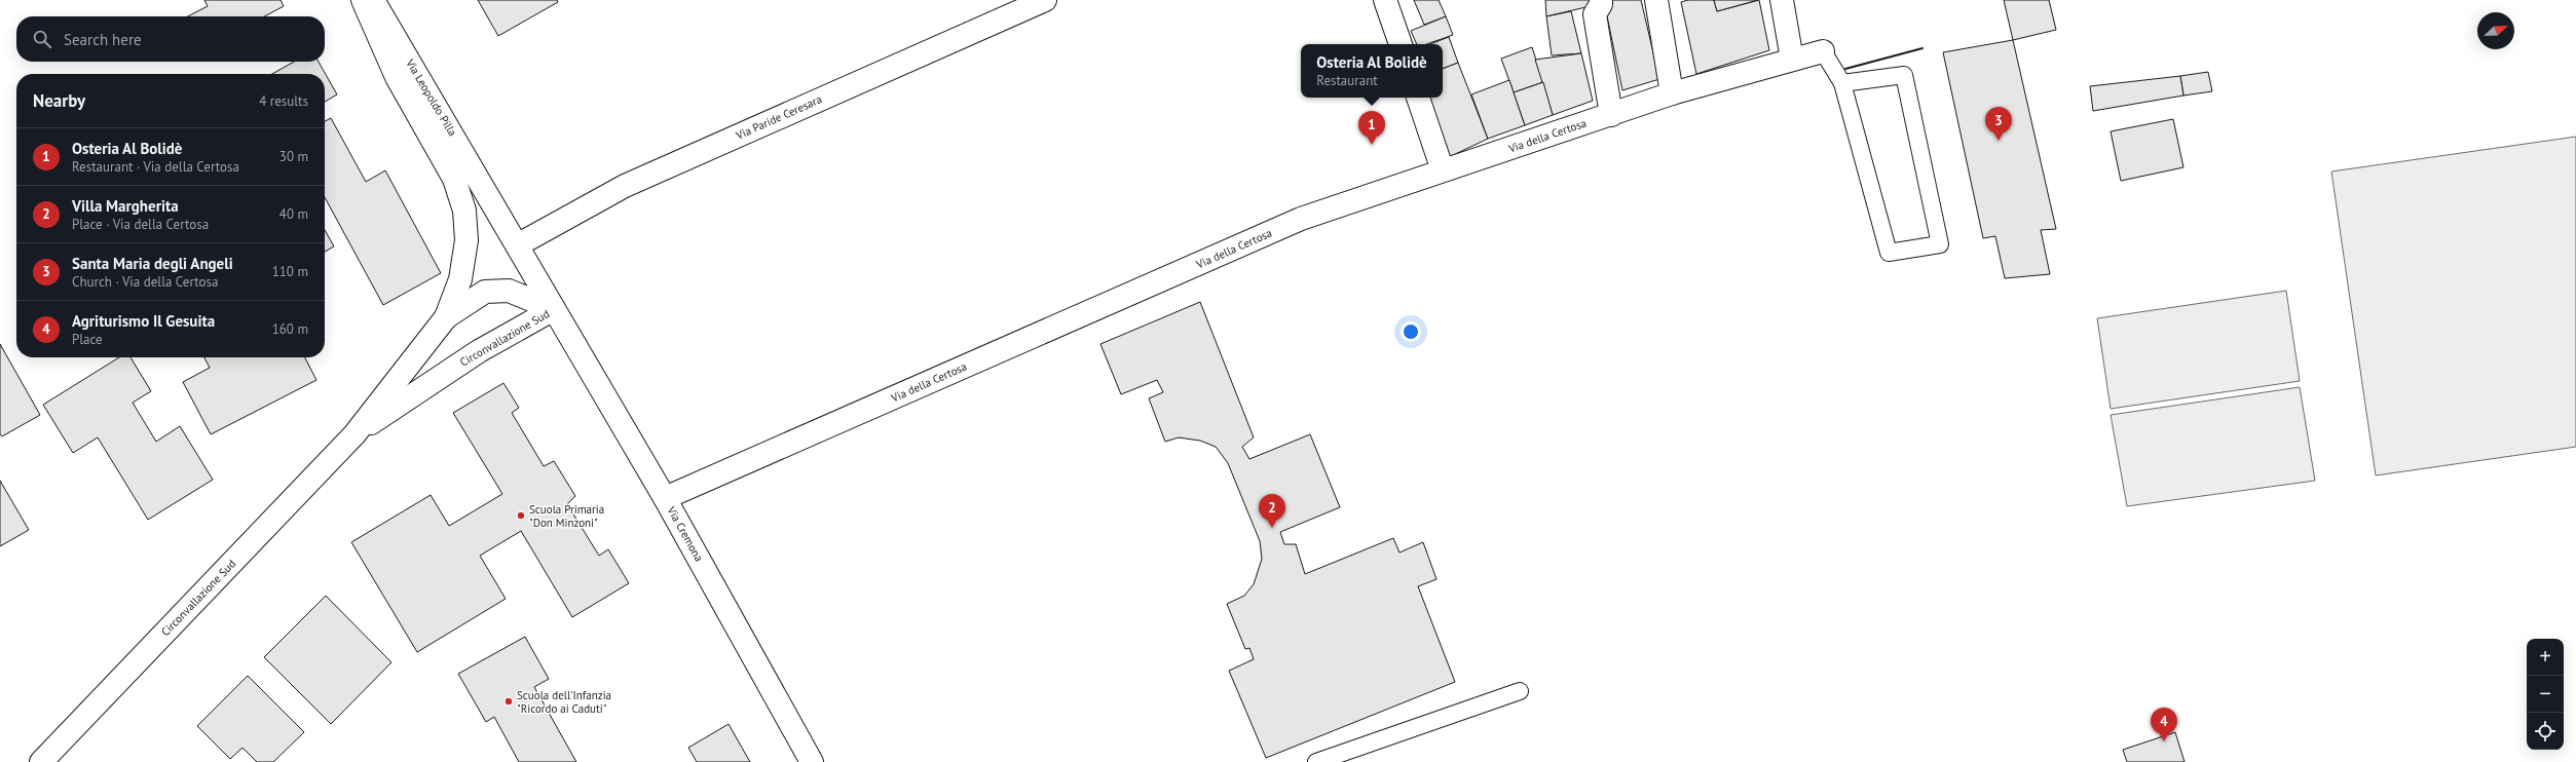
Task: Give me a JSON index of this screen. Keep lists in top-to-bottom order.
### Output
{
  "streets": {
    "street": [
      "Via Leopoldo Pilla",
      "Via Paride Ceresara",
      "Via della Certosa",
      "Circonvallazione Sud",
      "Via Cremona"
    ]
  },
  "crossings": [
    ["Via Leopoldo Pilla", "Via Paride Ceresara"],
    ["Via Leopoldo Pilla", "Via Cremona"],
    ["Via Paride Ceresara", "Via Cremona"],
    ["Via della Certosa", "Via Cremona"],
    ["Circonvallazione Sud", "Via Cremona"]
  ],
  "places": ["Scuola Primaria \"Don Minzoni\"", "Scuola dell'Infanzia \"Ricordo ai Caduti\""],
  "north": "top right",
  "page": {
    "search": "Search here",
    "popup": ["Osteria Al Bolidè", "Restaurant"],
    "heading": ["Nearby", "4 results"],
    "pins": [
      "3",
      "1",
      "2",
      "4"
    ],
    "list": [
      {
        "mark": "1",
        "name": "Osteria Al Bolidè",
        "note": "Restaurant · Via della Certosa",
        "value": "30 m"
      },
      {
        "mark": "2",
        "name": "Villa Margherita",
        "note": "Place · Via della Certosa",
        "value": "40 m"
      },
      {
        "mark": "3",
        "name": "Santa Maria degli Angeli",
        "note": "Church · Via della Certosa",
        "value": "110 m"
      },
      {
        "mark": "4",
        "name": "Agriturismo Il Gesuita",
        "note": "Place",
        "value": "160 m"
      }
    ],
    "map_buttons": ["+", "−"]
  }
}
